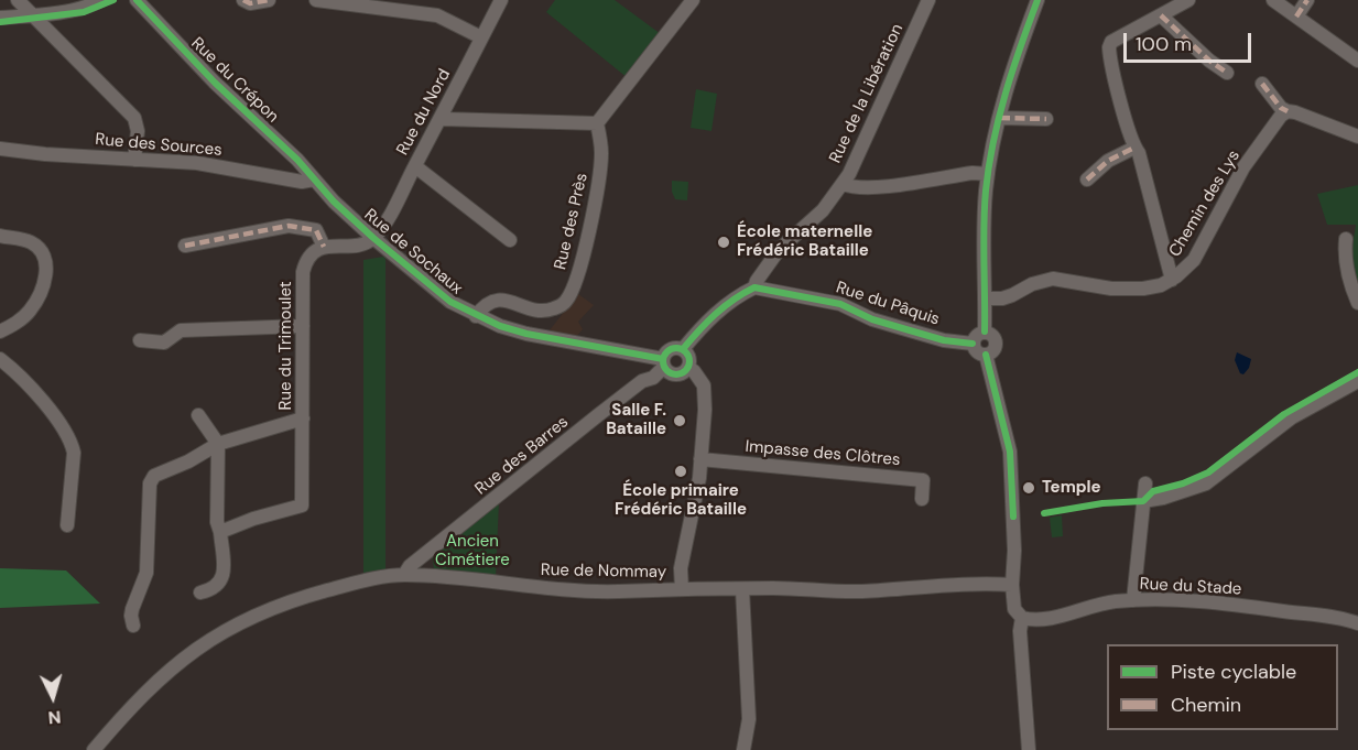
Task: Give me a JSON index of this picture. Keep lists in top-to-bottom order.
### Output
{
  "streets": {
    "street": [
      "Rue du Crépon",
      "Rue de la Libération",
      "Rue du Nord",
      "Rue des Sources",
      "Chemin des Lys",
      "Rue des Près",
      "Rue de Sochaux",
      "Rue du Pâquis",
      "Rue du Trimoulet",
      "Impasse des Clôtres",
      "Rue des Barres",
      "Rue de Nommay",
      "Rue du Stade"
    ]
  },
  "crossings": [
    ["Rue du Crépon", "Rue des Sources"],
    ["Rue du Crépon", "Rue de Sochaux"],
    ["Rue de la Libération", "Rue du Pâquis"],
    ["Rue du Nord", "Rue de Sochaux"],
    ["Rue des Sources", "Rue de Sochaux"],
    ["Rue des Près", "Rue de Sochaux"],
    ["Rue de Sochaux", "Rue des Barres"],
    ["Rue des Barres", "Rue de Nommay"]
  ],
  "parks": ["Ancien Cimétiere"],
  "places": [
    "École maternelle Frédéric Bataille",
    "Salle F. Bataille",
    "École primaire Frédéric Bataille",
    "Temple"
  ],
  "legend": ["Piste cyclable", "Chemin"],
  "scale_bar": "100 m",
  "north": "bottom"
}
